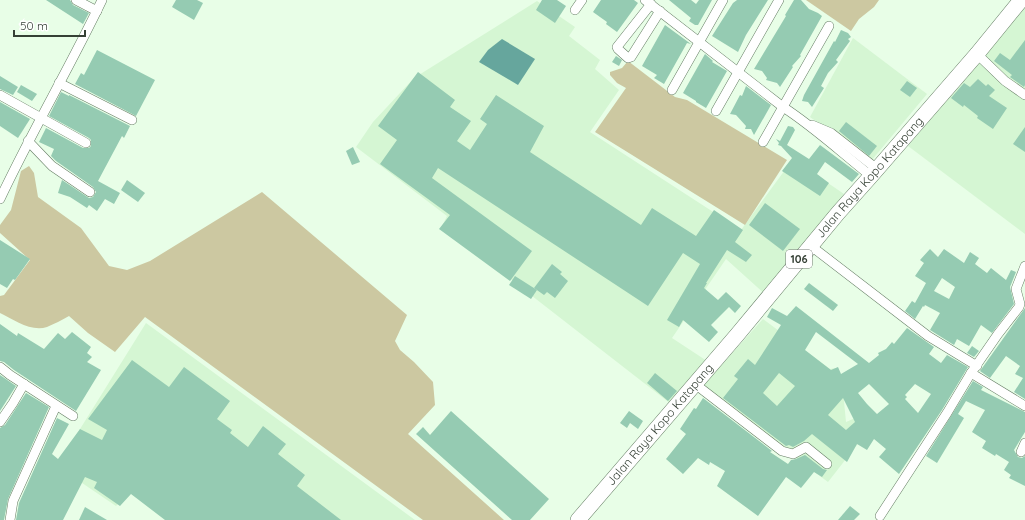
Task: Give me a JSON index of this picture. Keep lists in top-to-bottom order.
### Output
{
  "streets": {
    "main road": ["Jalan Raya Kopo Katapang", "106"]
  },
  "scale_bar": "50 m"
}
